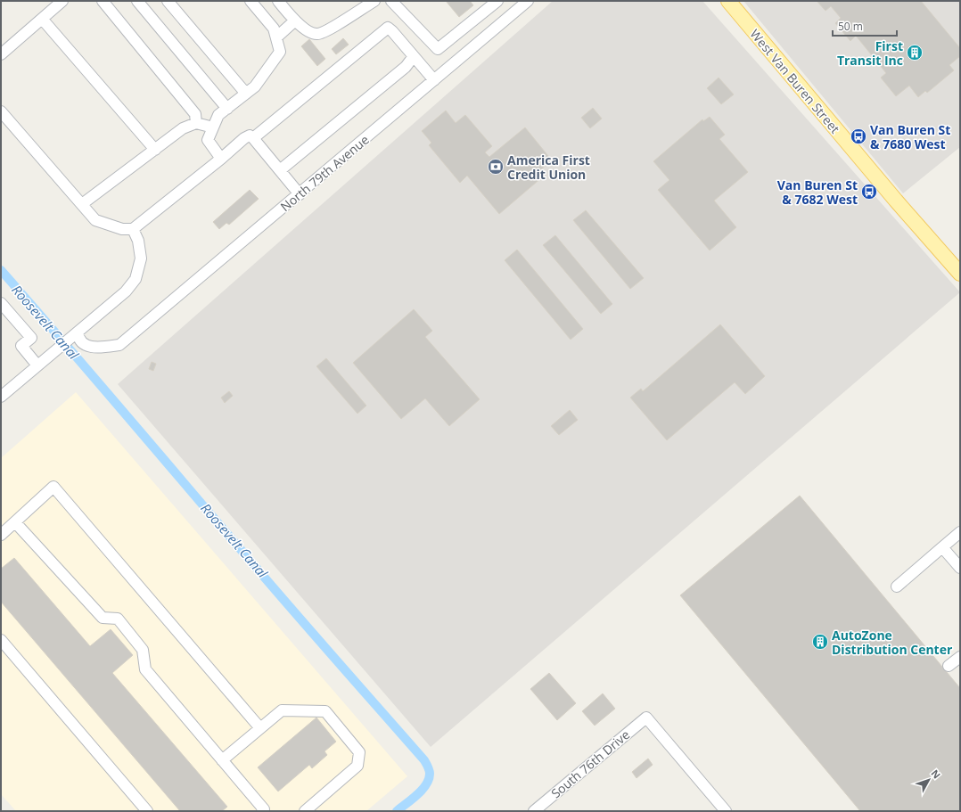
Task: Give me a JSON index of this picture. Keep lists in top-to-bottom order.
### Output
{
  "streets": {
    "main road": ["West Van Buren Street"],
    "street": ["North 79th Avenue", "South 76th Drive"]
  },
  "water": ["Roosevelt Canal"],
  "places": {
    "building": ["First Transit Inc", "AutoZone Distribution Center"],
    "bus stop": ["Van Buren St & 7680 West", "Van Buren St & 7682 West"],
    "bank": ["America First Credit Union"]
  },
  "scale_bar": "50 m",
  "north": "top right"
}
